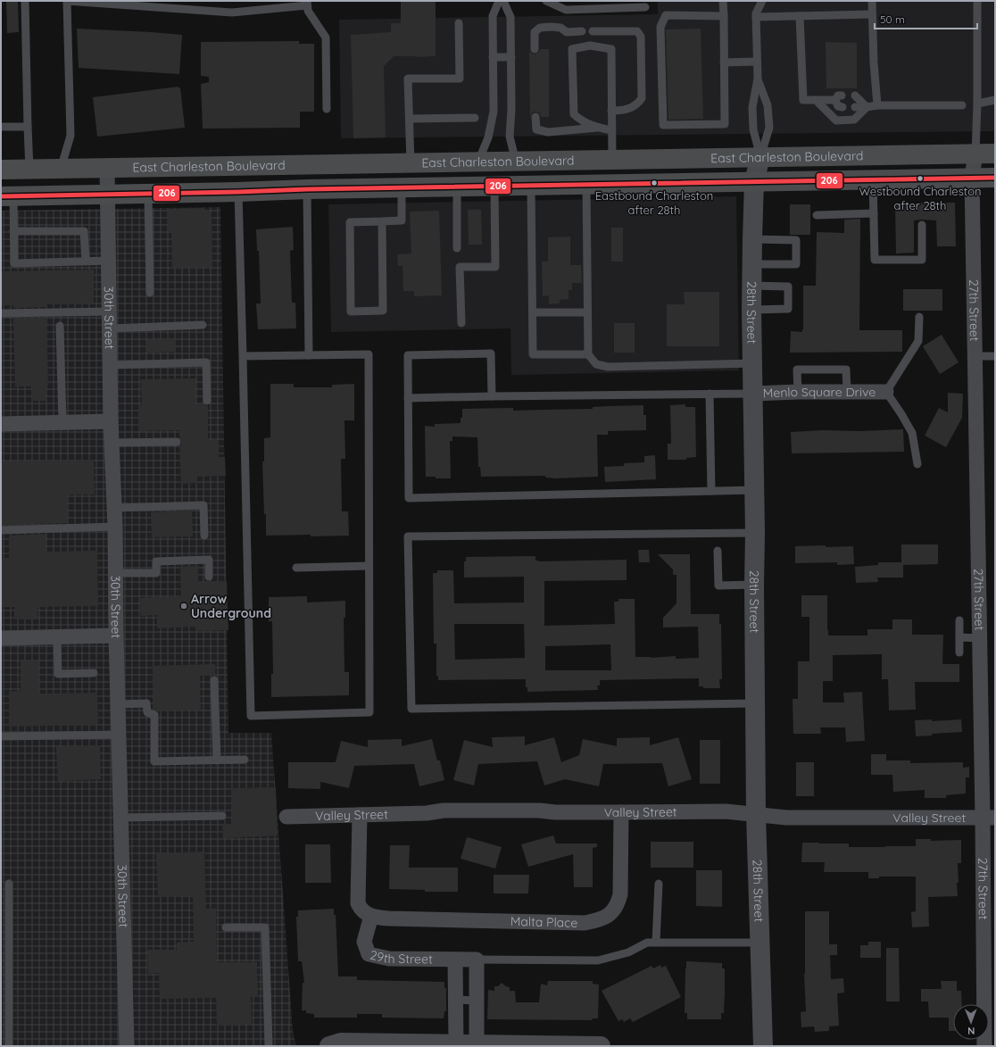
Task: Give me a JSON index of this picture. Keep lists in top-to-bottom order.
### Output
{
  "streets": {
    "main road": ["East Charleston Boulevard"],
    "street": [
      "27th Street",
      "28th Street",
      "30th Street",
      "Menlo Square Drive",
      "Valley Street",
      "Malta Place",
      "29th Street"
    ]
  },
  "crossings": [
    ["East Charleston Boulevard", "27th Street"],
    ["East Charleston Boulevard", "28th Street"],
    ["East Charleston Boulevard", "30th Street"],
    ["27th Street", "Valley Street"],
    ["28th Street", "Menlo Square Drive"],
    ["28th Street", "Valley Street"],
    ["Valley Street", "Malta Place"],
    ["Malta Place", "29th Street"]
  ],
  "places": ["Westbound Charleston after 28th", "Eastbound Charleston after 28th", "Arrow Underground"],
  "lines": ["transit line 206"],
  "scale_bar": "50 m",
  "north": "bottom"
}
